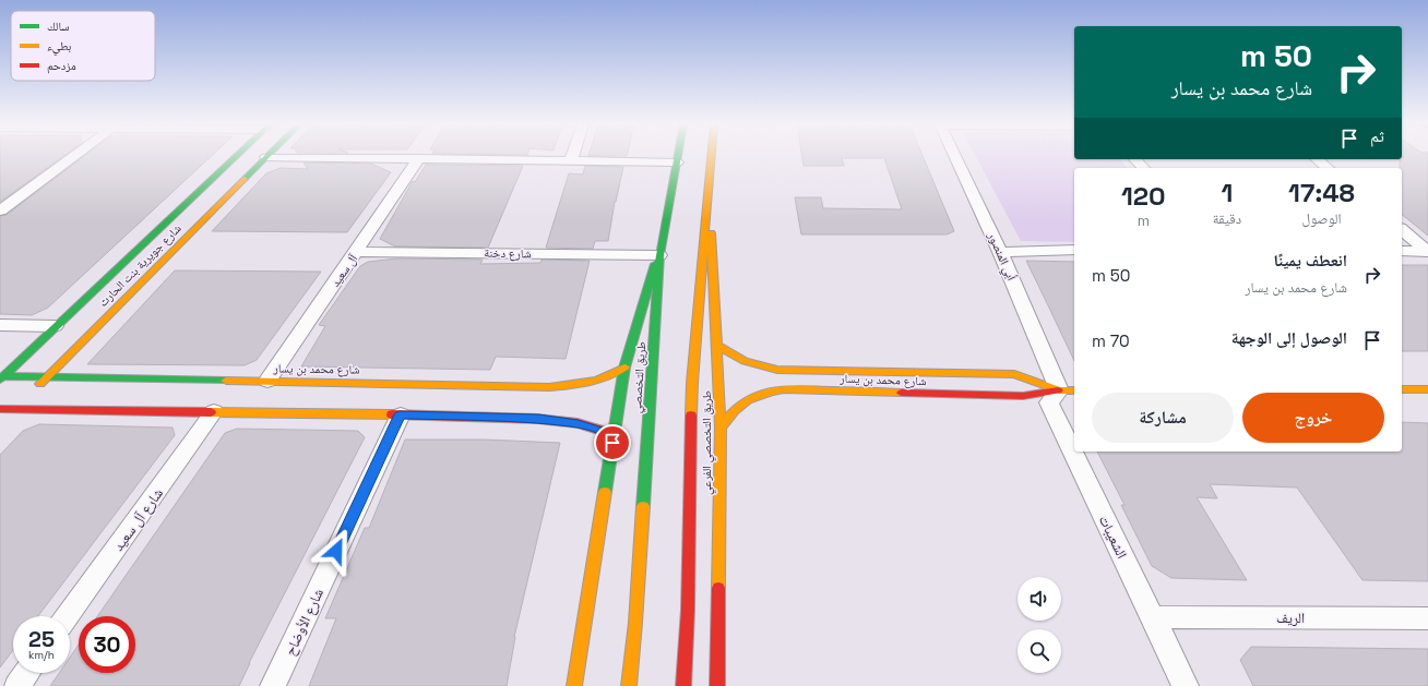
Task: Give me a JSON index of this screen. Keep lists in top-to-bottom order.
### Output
{
  "streets": {
    "street": [
      "شارع دخنة",
      "أبي المنصور",
      "شارع جويرية بنت الحارث",
      "آل سعيد",
      "شارع محمد بن يسار",
      "طريق التخصصي",
      "طريق التخصصي الفرعي",
      "شارع آل سعيد",
      "الشعيبات",
      "الريف",
      "شارع الأوضاح"
    ]
  },
  "crossings": [
    ["شارع دخنة", "آل سعيد"],
    ["شارع دخنة", "طريق التخصصي"],
    ["أبي المنصور", "شارع محمد بن يسار"],
    ["أبي المنصور", "الشعيبات"],
    ["شارع جويرية بنت الحارث", "شارع محمد بن يسار"],
    ["آل سعيد", "شارع محمد بن يسار"],
    ["شارع محمد بن يسار", "طريق التخصصي الفرعي"],
    ["شارع محمد بن يسار", "الشعيبات"],
    ["الشعيبات", "الريف"]
  ],
  "legend": ["سالك", "بطيء", "مزدحم"],
  "page": {
    "turn": ["50 m", "شارع محمد بن يسار"],
    "then": "ثم",
    "eta": [
      "17:48",
      "الوصول",
      "1",
      "دقيقة",
      "120",
      "m"
    ],
    "list": [
      {
        "name": "انعطف يمينًا",
        "note": "شارع محمد بن يسار",
        "value": "50 m"
      },
      {
        "name": "الوصول إلى الوجهة",
        "value": "70 m"
      }
    ],
    "buttons": ["خروج", "مشاركة"],
    "speed": "25 km/h",
    "limit": "30"
  }
}
